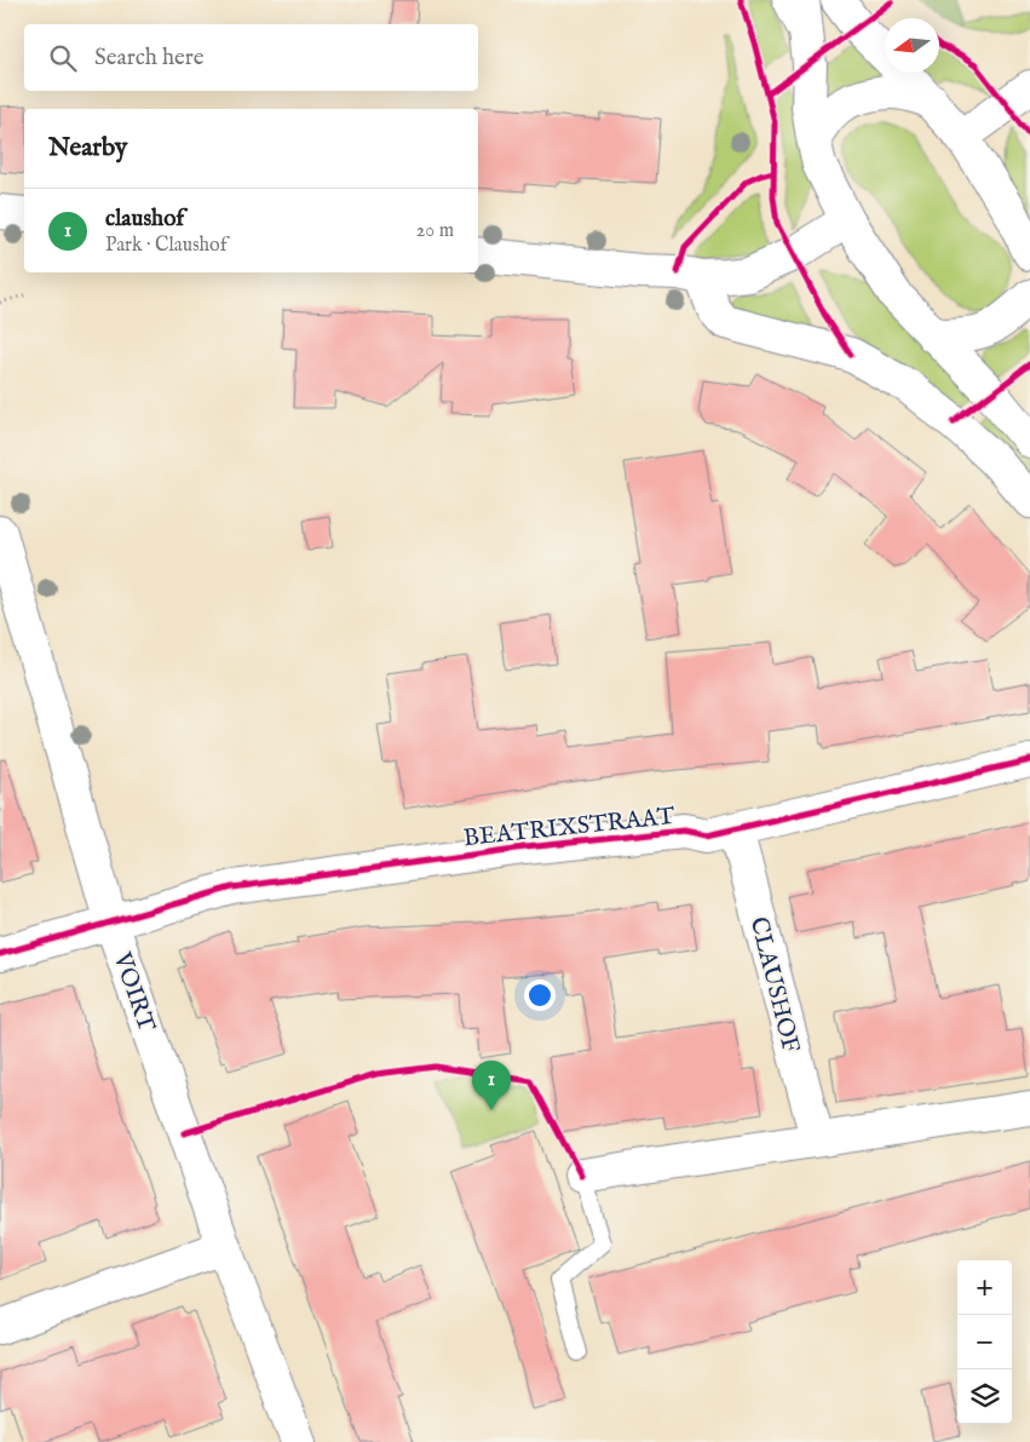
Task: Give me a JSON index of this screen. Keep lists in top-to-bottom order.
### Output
{
  "streets": {
    "street": ["BEATRIXSTRAAT", "CLAUSHOF", "VOIRT"]
  },
  "crossings": [
    ["BEATRIXSTRAAT", "CLAUSHOF"],
    ["BEATRIXSTRAAT", "VOIRT"]
  ],
  "north": "left",
  "page": {
    "search": "Search here",
    "heading": "Nearby",
    "list": [
      {
        "mark": "1",
        "name": "claushof",
        "note": "Park · Claushof",
        "value": "20 m"
      }
    ],
    "pins": "1",
    "map_buttons": ["+", "−"]
  }
}
